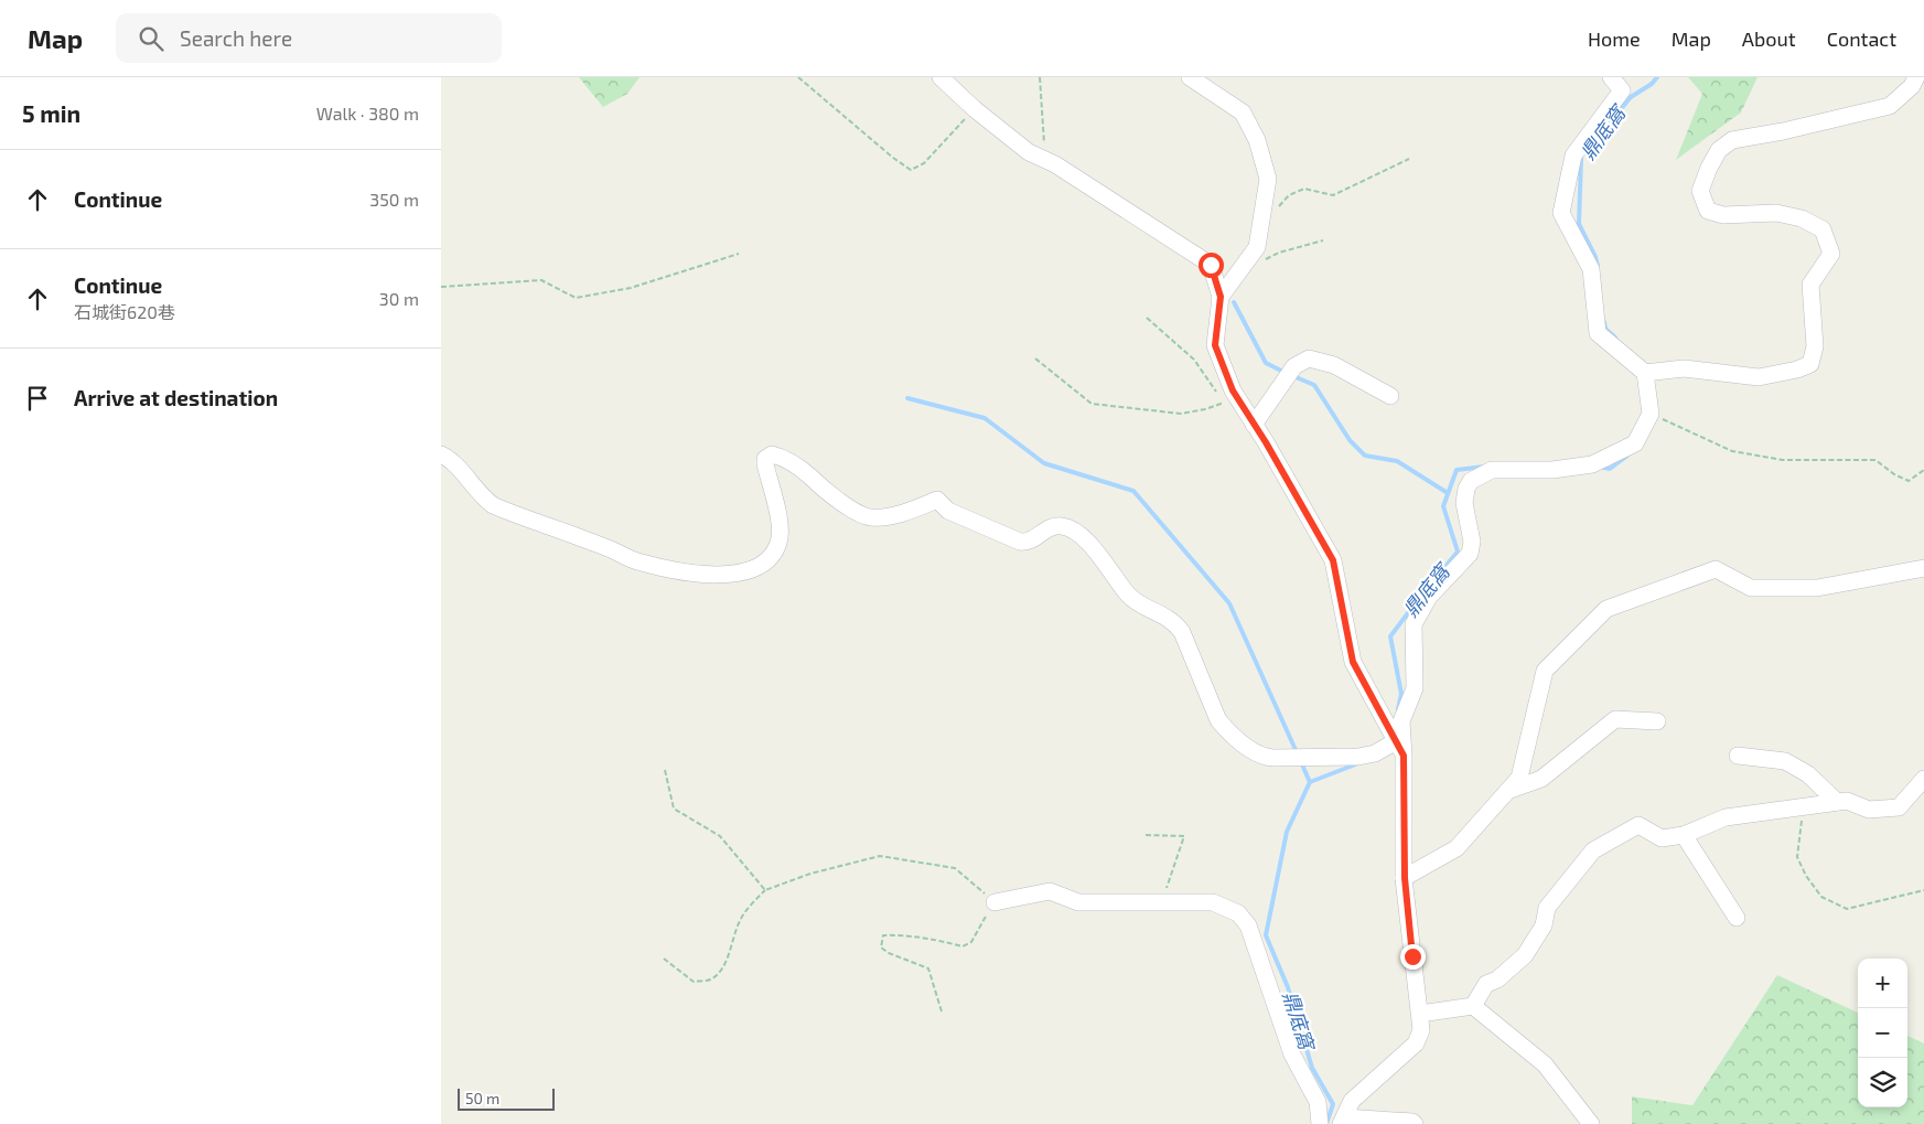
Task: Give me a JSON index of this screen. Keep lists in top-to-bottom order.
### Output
{
  "water": ["鼎底窩"],
  "scale_bar": "50 m",
  "page": {
    "header": "Map",
    "search": "Search here",
    "nav": [
      "Home",
      "Map",
      "About",
      "Contact"
    ],
    "heading": ["5 min", "Walk · 380 m"],
    "list": [
      ["Continue", "350 m"],
      ["Continue", "石城街620巷", "30 m"],
      "Arrive at destination"
    ],
    "map_buttons": ["+", "−"],
    "scale": "50 m"
  }
}
